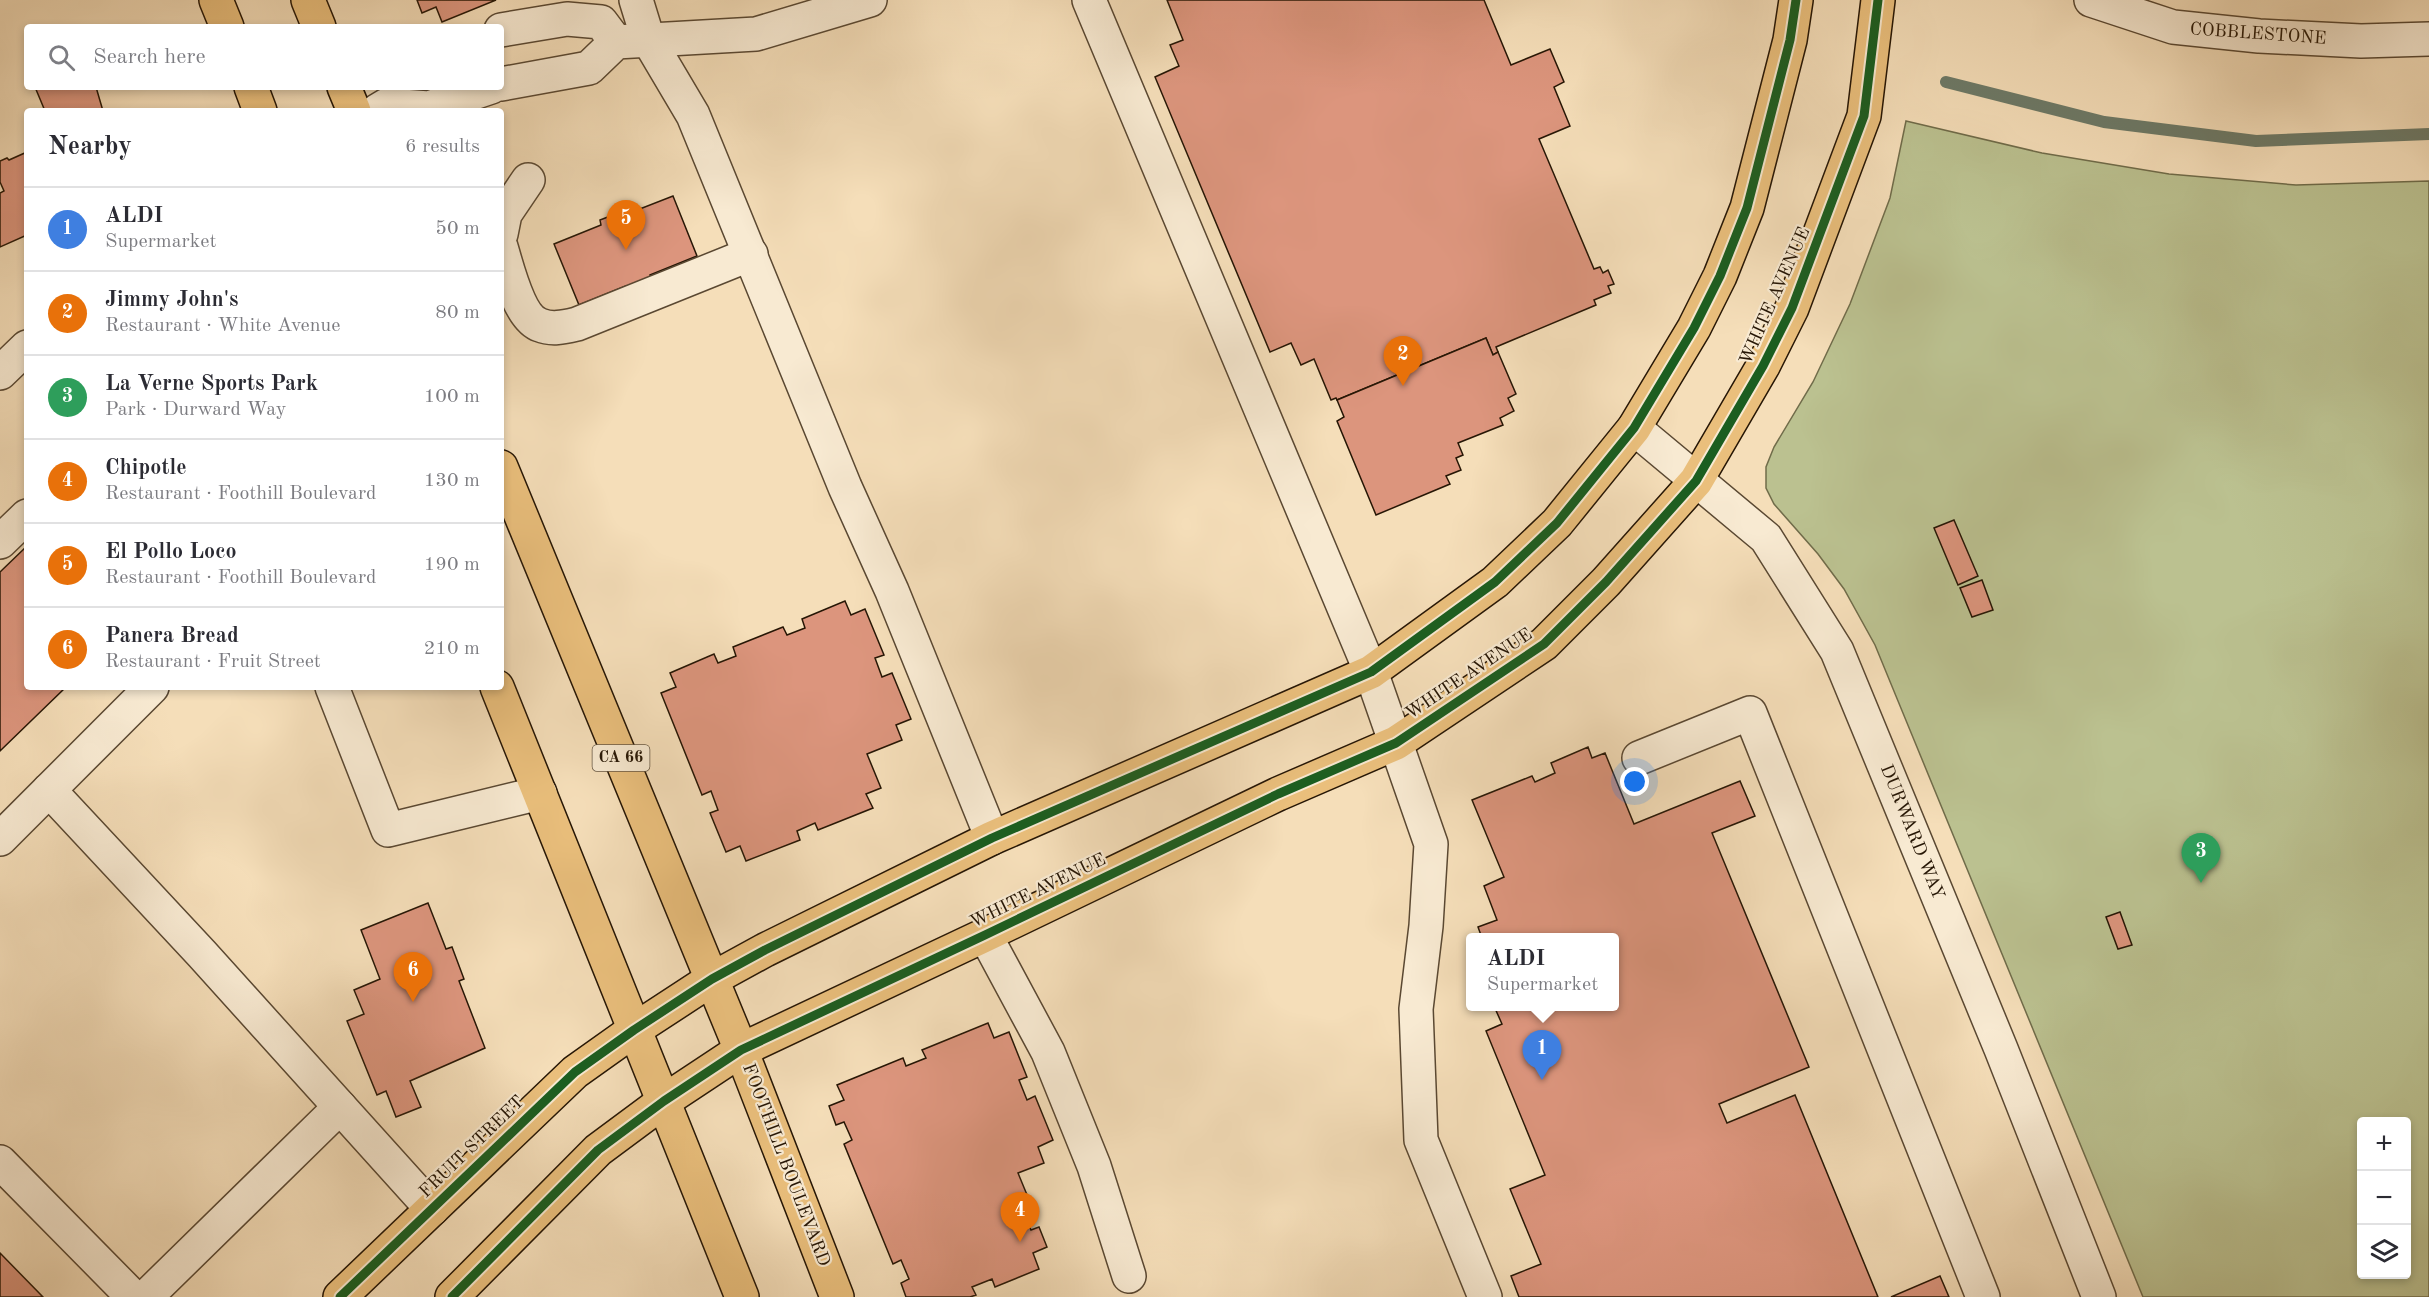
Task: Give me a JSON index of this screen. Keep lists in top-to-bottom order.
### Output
{
  "streets": {
    "main road": [
      "WHITE AVENUE",
      "CA 66",
      "FRUIT STREET",
      "FOOTHILL BOULEVARD"
    ],
    "street": ["COBBLESTONE", "DURWARD WAY"]
  },
  "crossings": [
    ["WHITE AVENUE", "DURWARD WAY"],
    ["WHITE AVENUE", "FOOTHILL BOULEVARD"]
  ],
  "page": {
    "search": "Search here",
    "heading": ["Nearby", "6 results"],
    "list": [
      {
        "mark": "1",
        "name": "ALDI",
        "note": "Supermarket",
        "value": "50 m"
      },
      {
        "mark": "2",
        "name": "Jimmy John's",
        "note": "Restaurant · White Avenue",
        "value": "80 m"
      },
      {
        "mark": "3",
        "name": "La Verne Sports Park",
        "note": "Park · Durward Way",
        "value": "100 m"
      },
      {
        "mark": "4",
        "name": "Chipotle",
        "note": "Restaurant · Foothill Boulevard",
        "value": "130 m"
      },
      {
        "mark": "5",
        "name": "El Pollo Loco",
        "note": "Restaurant · Foothill Boulevard",
        "value": "190 m"
      },
      {
        "mark": "6",
        "name": "Panera Bread",
        "note": "Restaurant · Fruit Street",
        "value": "210 m"
      }
    ],
    "pins": [
      "5",
      "2",
      "3",
      "6",
      "1",
      "4"
    ],
    "popup": ["ALDI", "Supermarket"],
    "map_buttons": ["+", "−"]
  }
}
